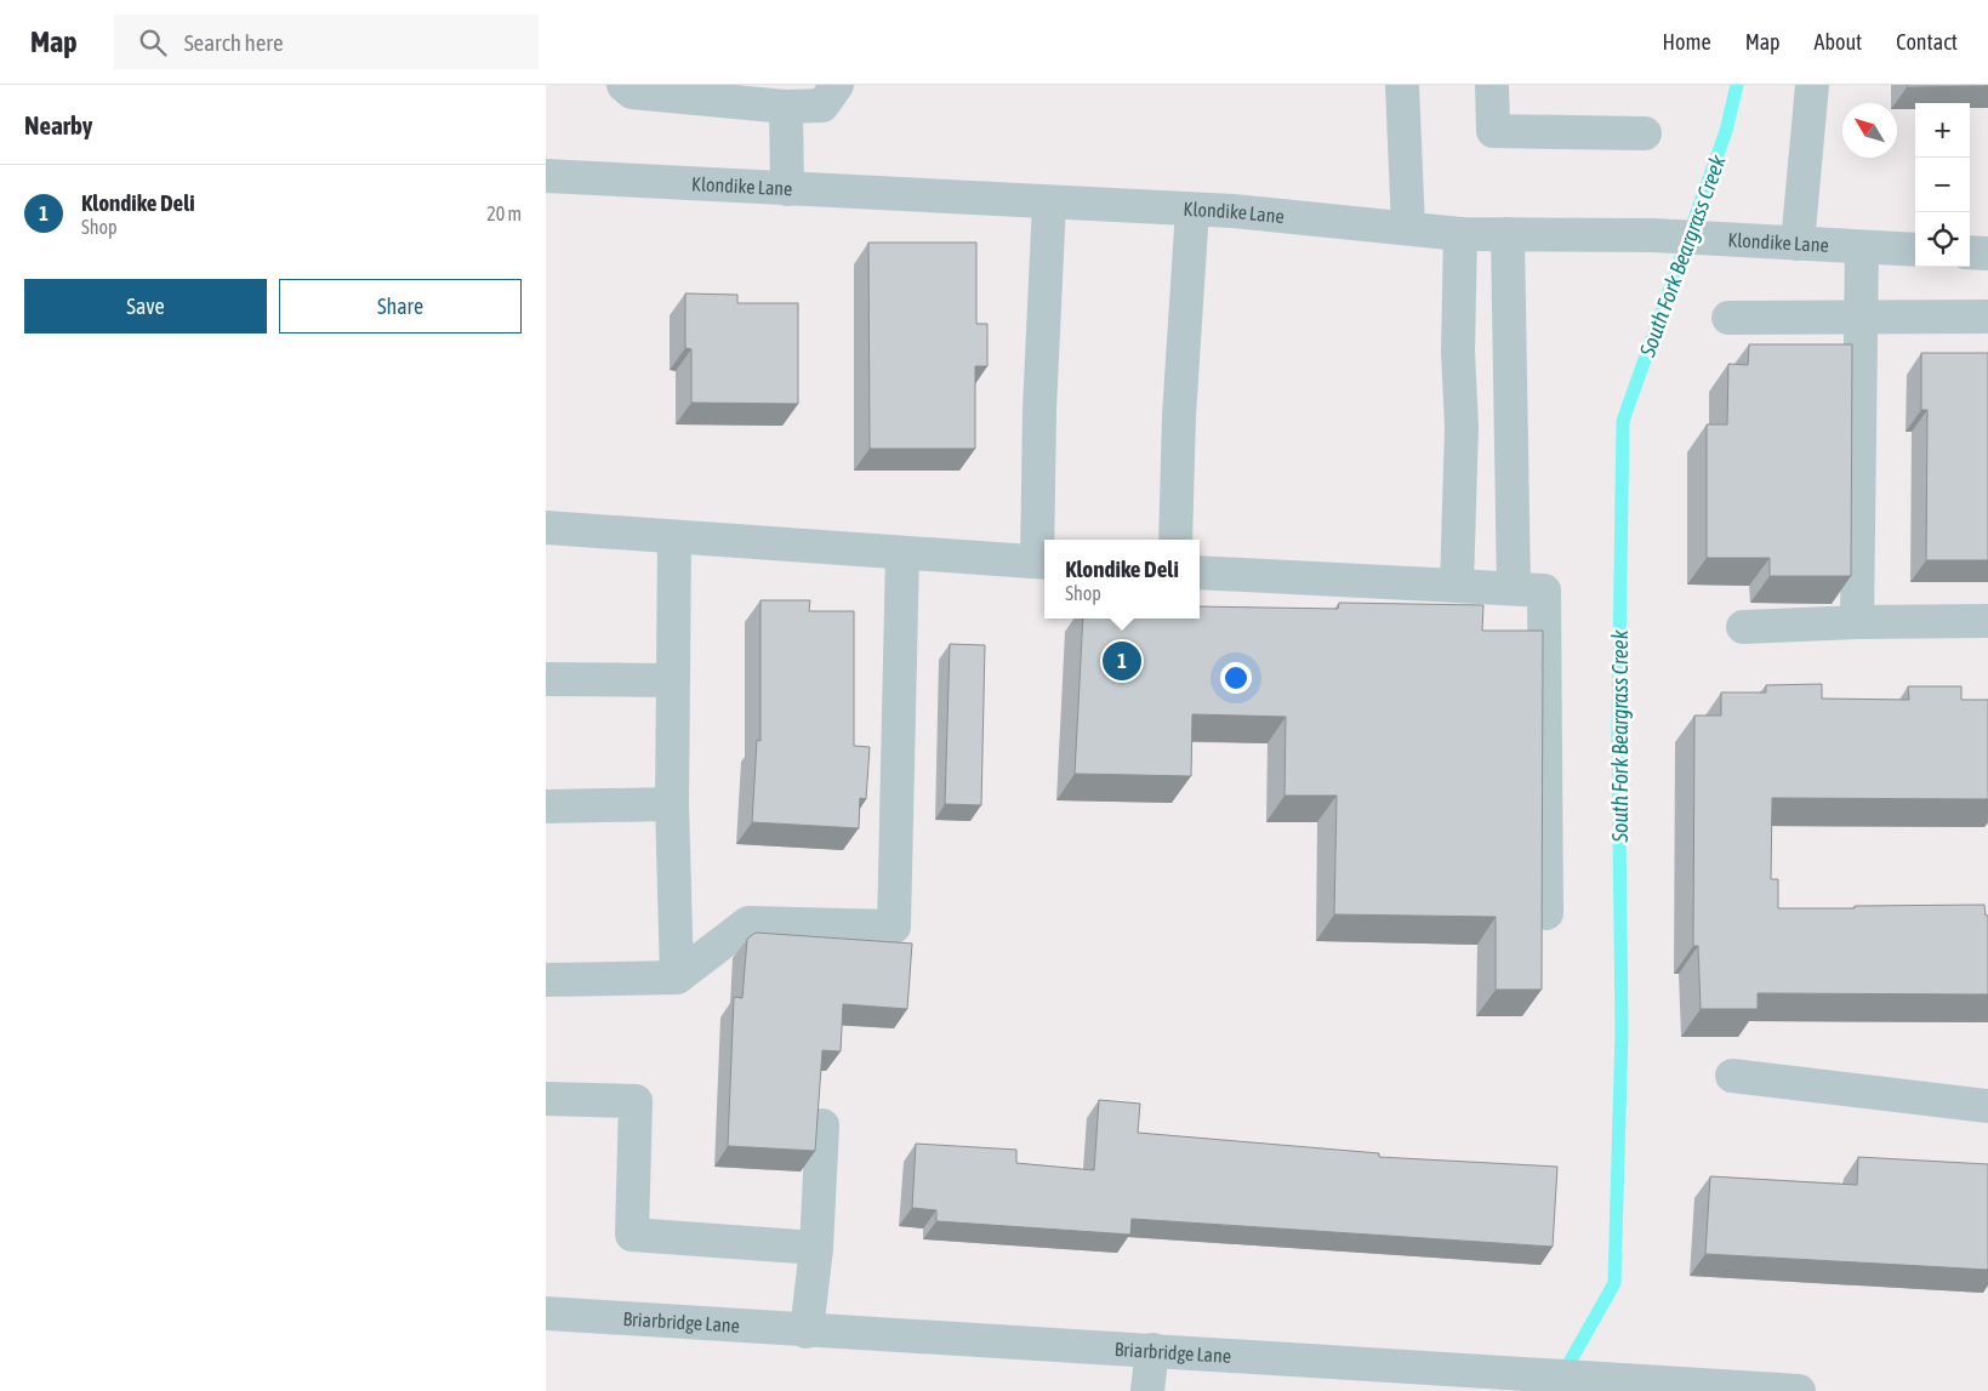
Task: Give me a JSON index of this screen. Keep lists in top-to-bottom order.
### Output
{
  "streets": {
    "street": ["Klondike Lane", "Briarbridge Lane"]
  },
  "water": ["South Fork Beargrass Creek"],
  "north": "top left",
  "page": {
    "header": "Map",
    "search": "Search here",
    "nav": [
      "Home",
      "Map",
      "About",
      "Contact"
    ],
    "heading": "Nearby",
    "map_buttons": ["+", "−"],
    "list": [
      {
        "mark": "1",
        "name": "Klondike Deli",
        "note": "Shop",
        "value": "20 m"
      }
    ],
    "buttons": ["Save", "Share"],
    "popup": ["Klondike Deli", "Shop"],
    "pins": "1"
  }
}
